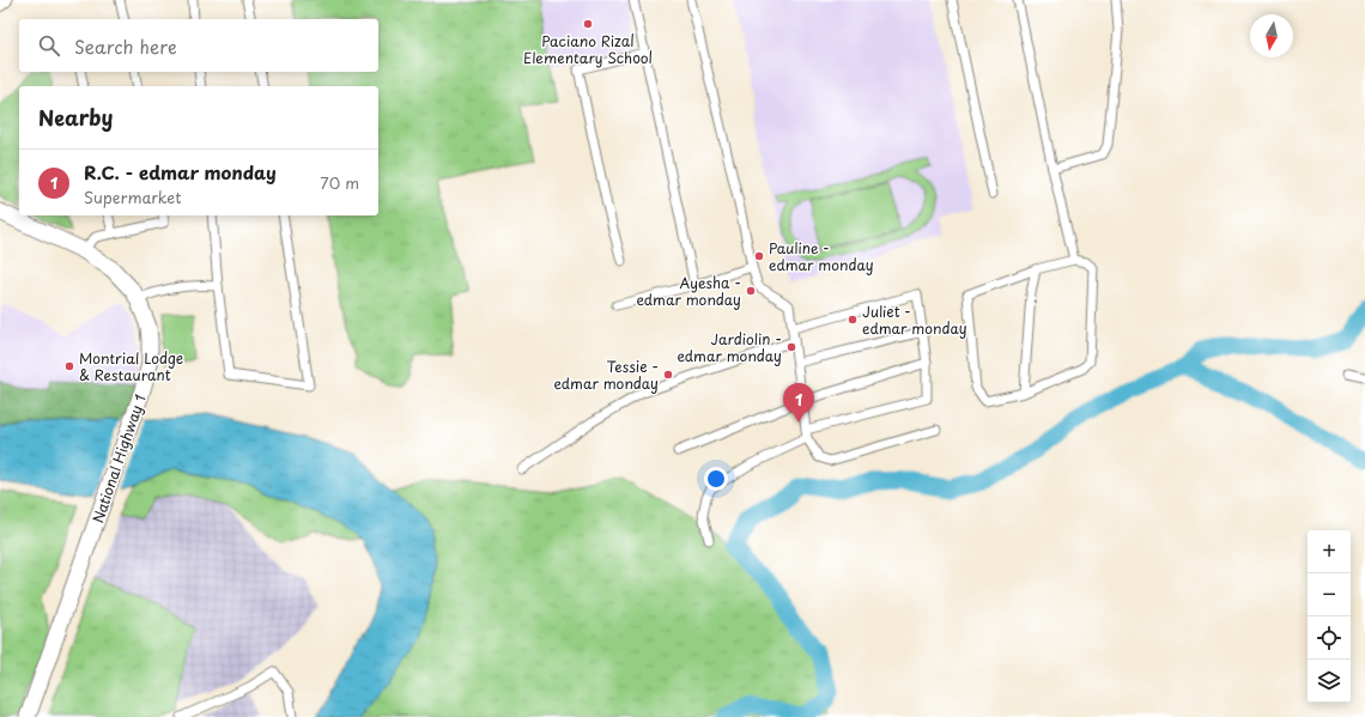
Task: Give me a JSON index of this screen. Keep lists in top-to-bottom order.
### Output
{
  "streets": {
    "highway": ["National Highway 1"]
  },
  "places": [
    "Paciano Rizal Elementary School",
    "Pauline - edmar monday",
    "Ayesha - edmar monday",
    "Juliet - edmar monday",
    "Jardiolin - edmar monday",
    "Montrial Lodge & Restaurant",
    "Tessie - edmar monday"
  ],
  "north": "bottom",
  "page": {
    "search": "Search here",
    "heading": "Nearby",
    "list": [
      {
        "mark": "1",
        "name": "R.C. - edmar monday",
        "note": "Supermarket",
        "value": "70 m"
      }
    ],
    "pins": "1",
    "map_buttons": ["+", "−"]
  }
}
